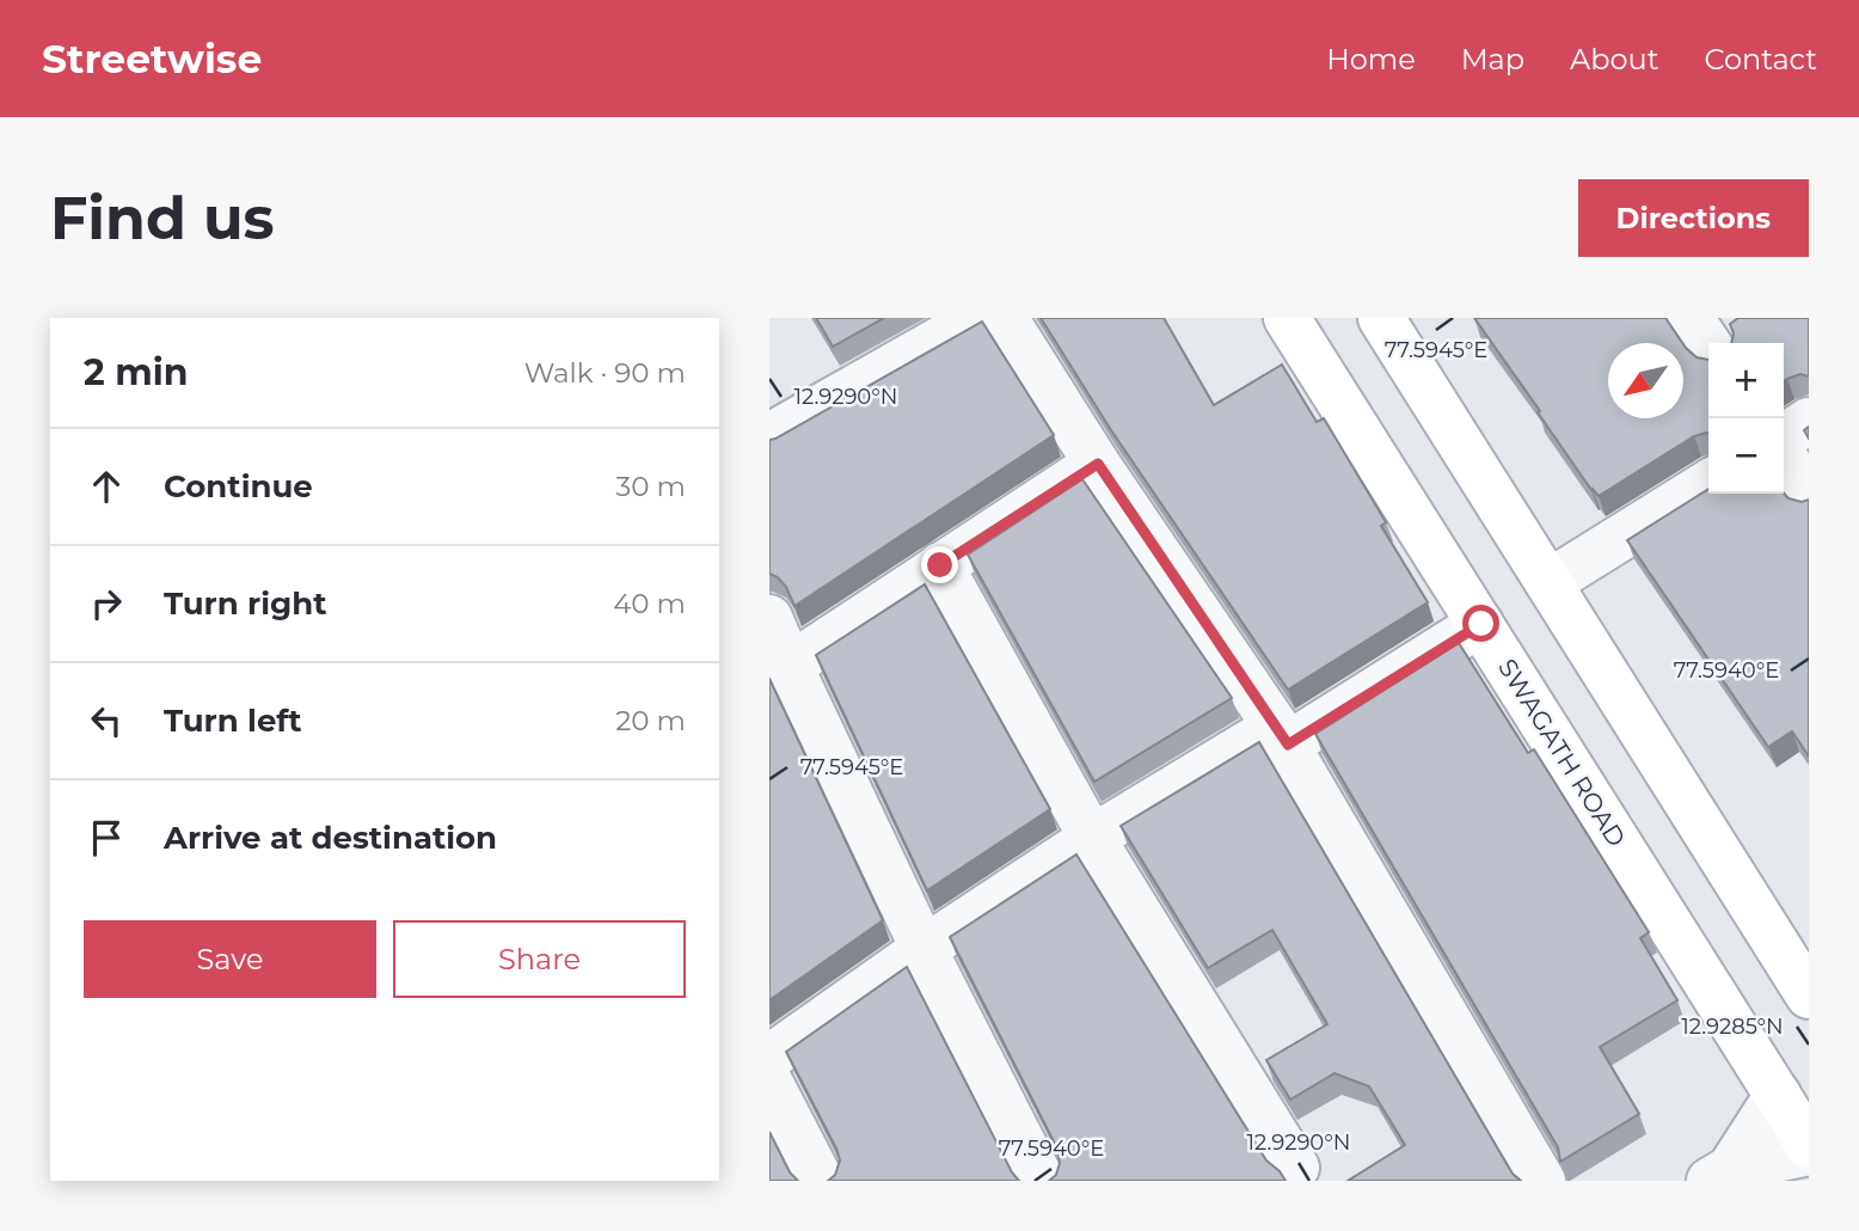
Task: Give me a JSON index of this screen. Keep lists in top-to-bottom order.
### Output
{
  "streets": {
    "main road": ["SWAGATH ROAD"]
  },
  "north": "bottom left",
  "page": {
    "header": "Streetwise",
    "nav": [
      "Home",
      "Map",
      "About",
      "Contact"
    ],
    "buttons": [
      "Directions",
      ["Save", "Share"]
    ],
    "title": "Find us",
    "heading": ["2 min", "Walk · 90 m"],
    "map_buttons": ["+", "−"],
    "list": [
      ["Continue", "30 m"],
      ["Turn right", "40 m"],
      ["Turn left", "20 m"],
      "Arrive at destination"
    ]
  },
  "coordinates": [
    "77.5945°E",
    "12.9290°N",
    "77.5940°E",
    "12.9285°N"
  ]
}
